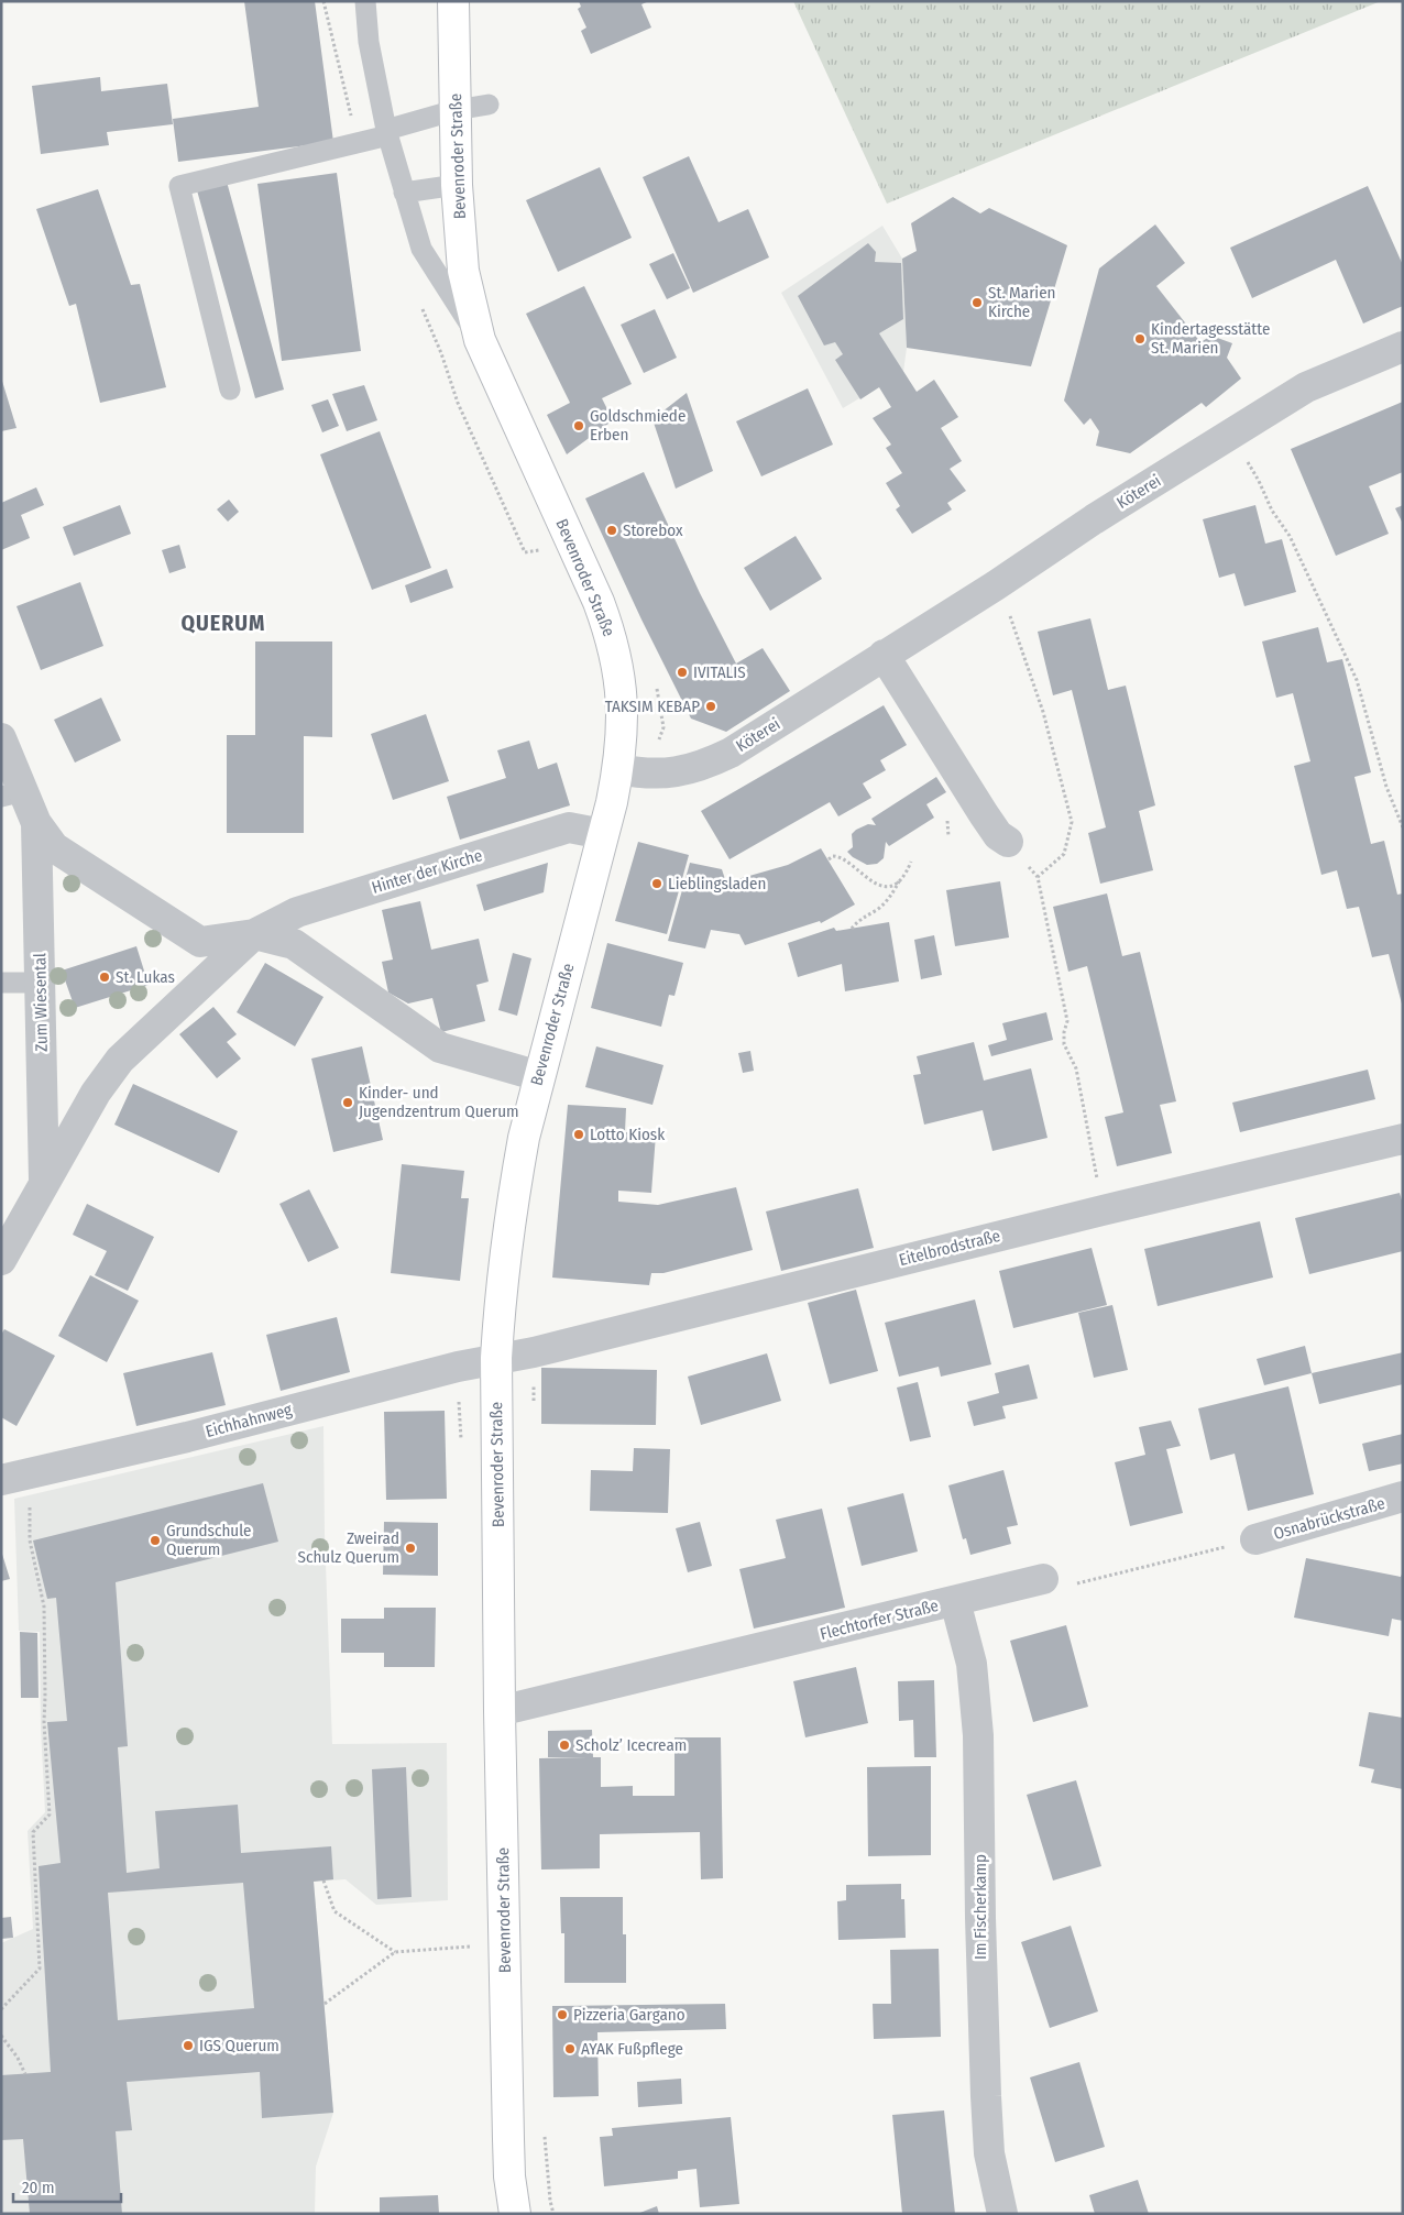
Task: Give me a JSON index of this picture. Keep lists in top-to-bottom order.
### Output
{
  "streets": {
    "main road": ["Bevenroder Straße"],
    "street": [
      "Köterei",
      "Hinter der Kirche",
      "Zum Wiesental",
      "Eitelbrodstraße",
      "Eichhahnweg",
      "Osnabrückstraße",
      "Flechtorfer Straße",
      "Im Fischerkamp"
    ]
  },
  "crossings": [
    ["Bevenroder Straße", "Köterei"],
    ["Bevenroder Straße", "Hinter der Kirche"],
    ["Bevenroder Straße", "Eitelbrodstraße"],
    ["Bevenroder Straße", "Eichhahnweg"],
    ["Bevenroder Straße", "Flechtorfer Straße"],
    ["Hinter der Kirche", "Zum Wiesental"],
    ["Eitelbrodstraße", "Eichhahnweg"],
    ["Flechtorfer Straße", "Im Fischerkamp"]
  ],
  "districts": ["QUERUM"],
  "places": [
    "St. Marien Kirche",
    "Kindertagesstätte St. Marien",
    "Goldschmiede Erben",
    "Storebox",
    "IVITALIS",
    "TAKSIM KEBAP",
    "Lieblingsladen",
    "St. Lukas",
    "Kinder- und Jugendzentrum Querum",
    "Lotto Kiosk",
    "Grundschule Querum",
    "Zweirad Schulz Querum",
    "Scholz’ Icecream",
    "Pizzeria Gargano",
    "IGS Querum",
    "AYAK Fußpflege"
  ],
  "scale_bar": "20 m"
}
